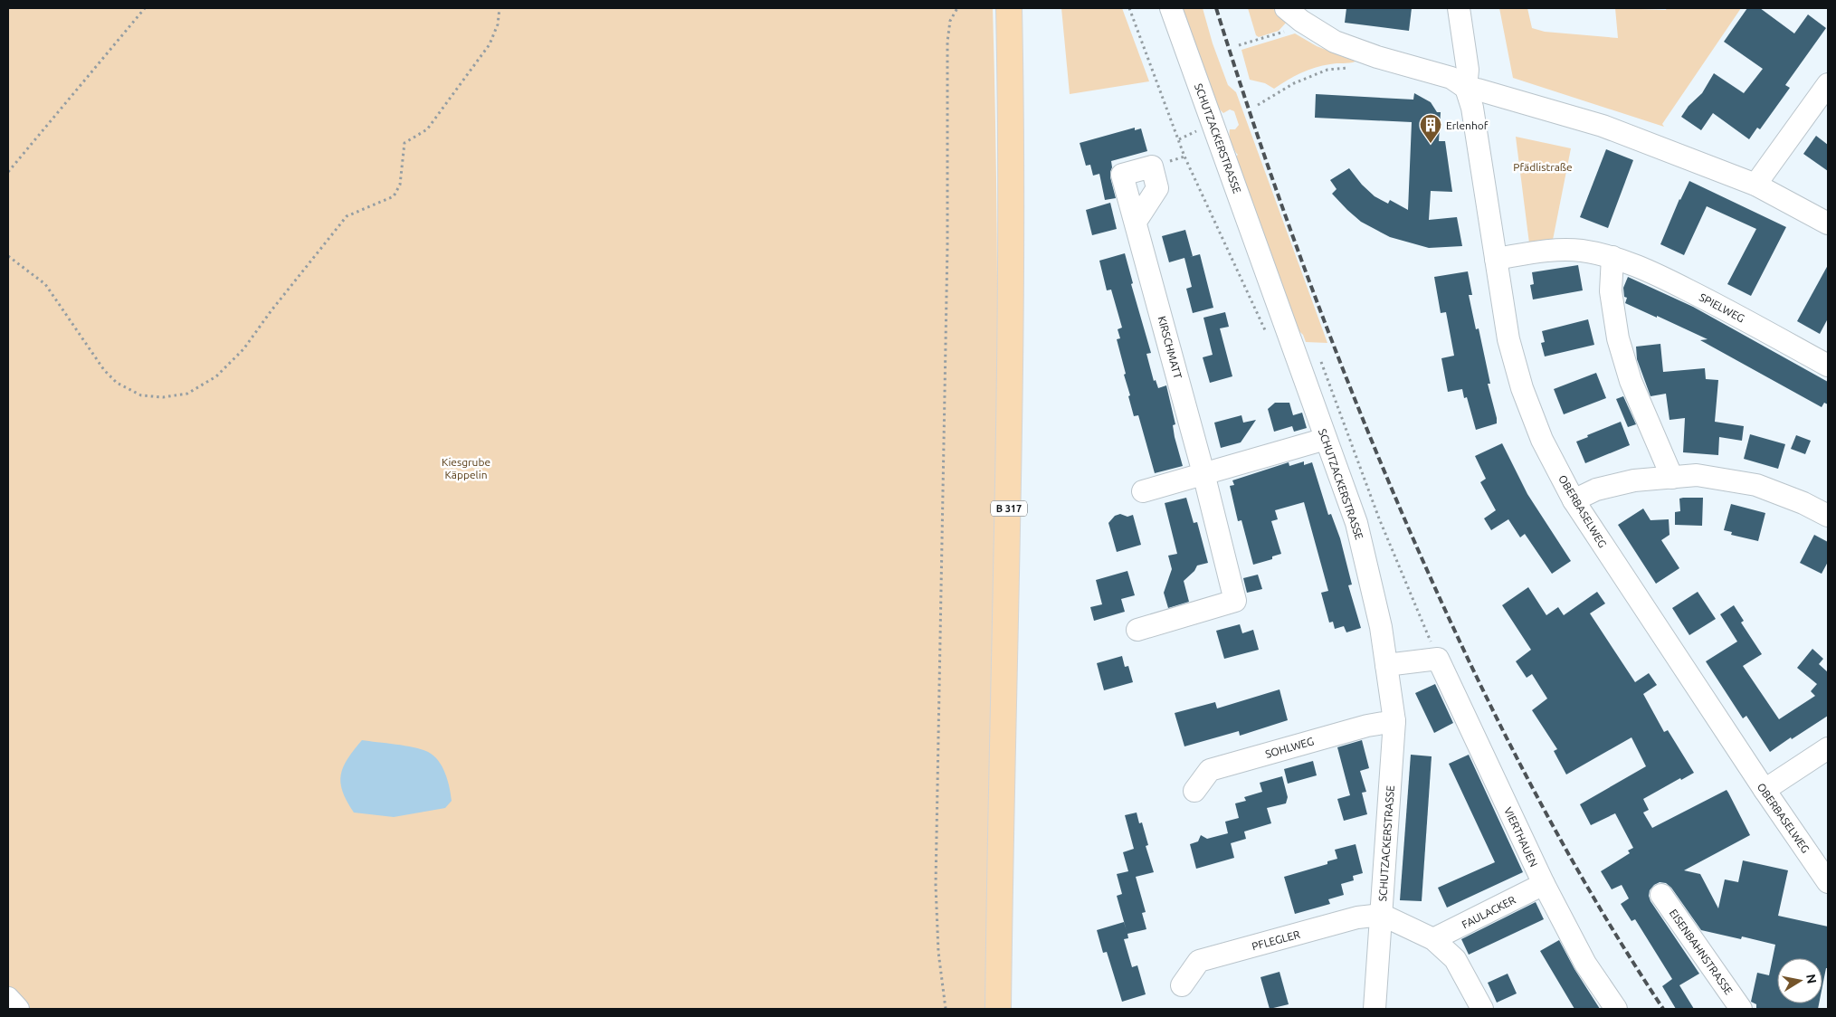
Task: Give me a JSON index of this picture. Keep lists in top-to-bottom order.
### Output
{
  "streets": {
    "main road": ["B 317"],
    "street": [
      "SCHUTZACKERSTRASSE",
      "SPIELWEG",
      "KIRSCHMATT",
      "OBERBASELWEG",
      "SOHLWEG",
      "VIERTHAUEN",
      "FAULACKER",
      "PFLEGLER",
      "EISENBAHNSTRASSE"
    ]
  },
  "crossings": [
    ["SCHUTZACKERSTRASSE", "SOHLWEG"],
    ["SCHUTZACKERSTRASSE", "PFLEGLER"],
    ["SPIELWEG", "OBERBASELWEG"],
    ["VIERTHAUEN", "FAULACKER"]
  ],
  "parks": ["Pfädlistraße", "Kiesgrube Käppelin"],
  "places": {
    "building": ["Erlenhof"]
  },
  "north": "right"
}
